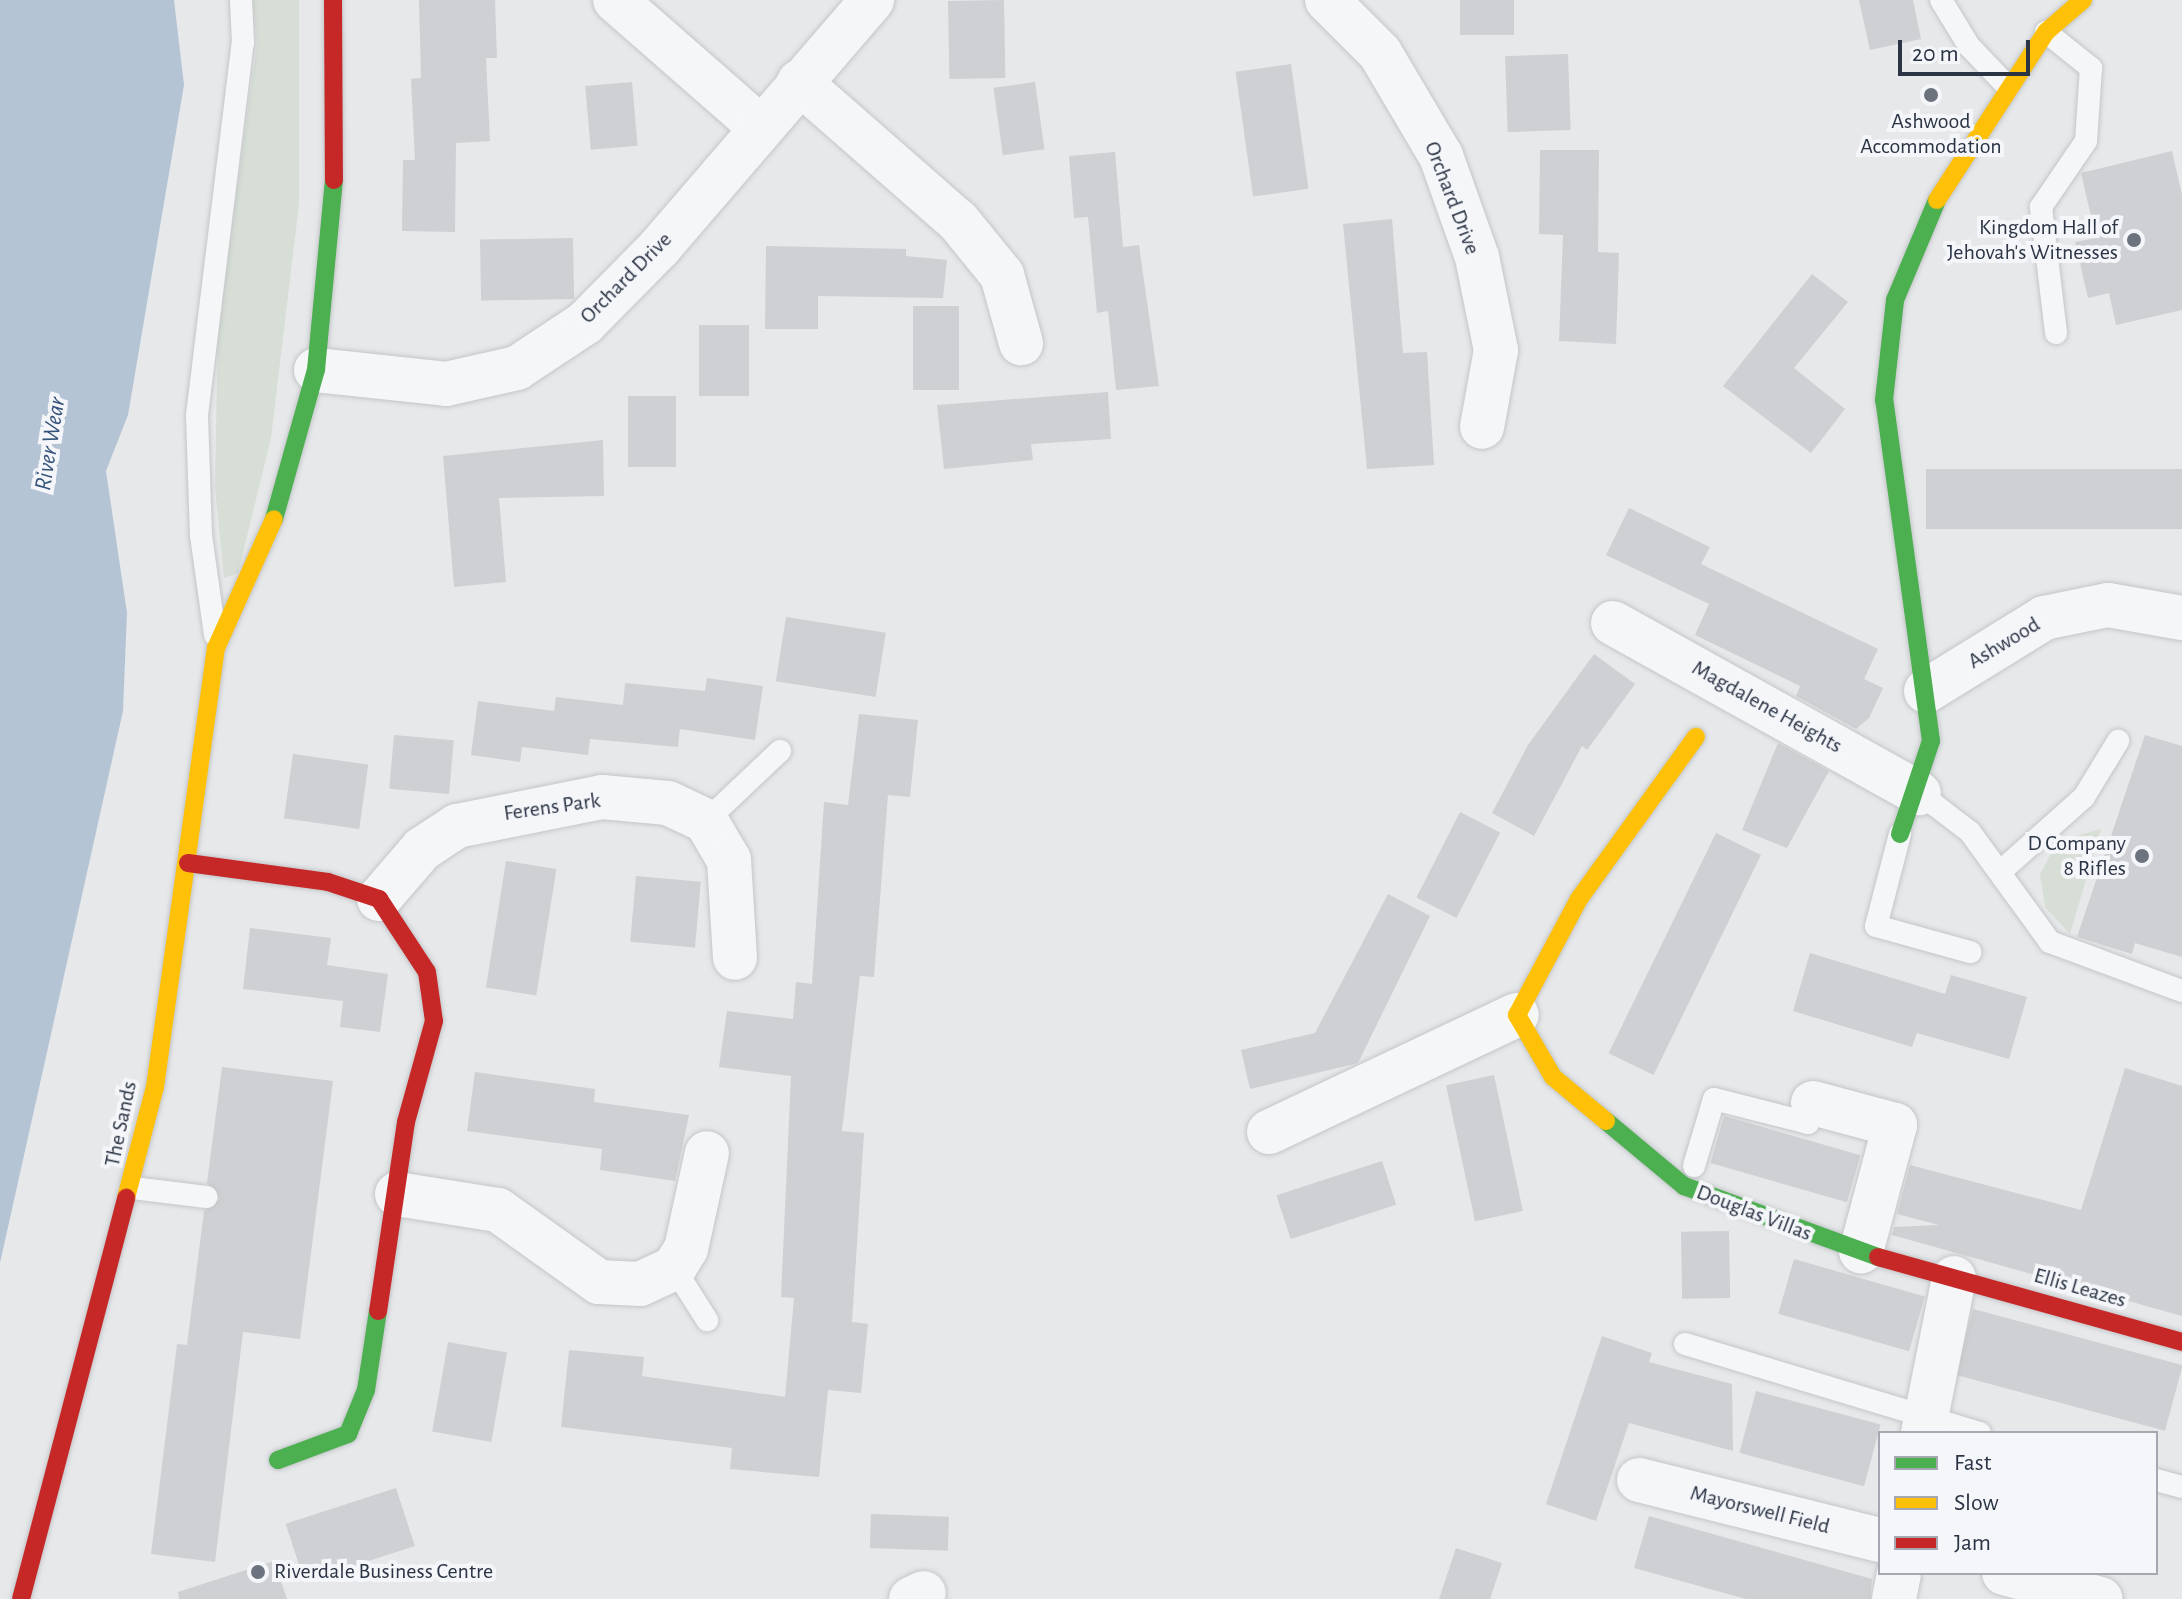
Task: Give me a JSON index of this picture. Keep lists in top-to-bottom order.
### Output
{
  "streets": {
    "main road": ["The Sands", "Douglas Villas", "Ellis Leazes"],
    "street": [
      "Orchard Drive",
      "Ashwood",
      "Magdalene Heights",
      "Ferens Park",
      "Mayorswell Field"
    ]
  },
  "crossings": [
    ["Douglas Villas", "Ellis Leazes"]
  ],
  "water": ["River Wear"],
  "places": [
    "Ashwood Accommodation",
    "Kingdom Hall of Jehovah's Witnesses",
    "D Company 8 Rifles",
    "Riverdale Business Centre"
  ],
  "legend": ["Fast", "Slow", "Jam"],
  "scale_bar": "20 m"
}
